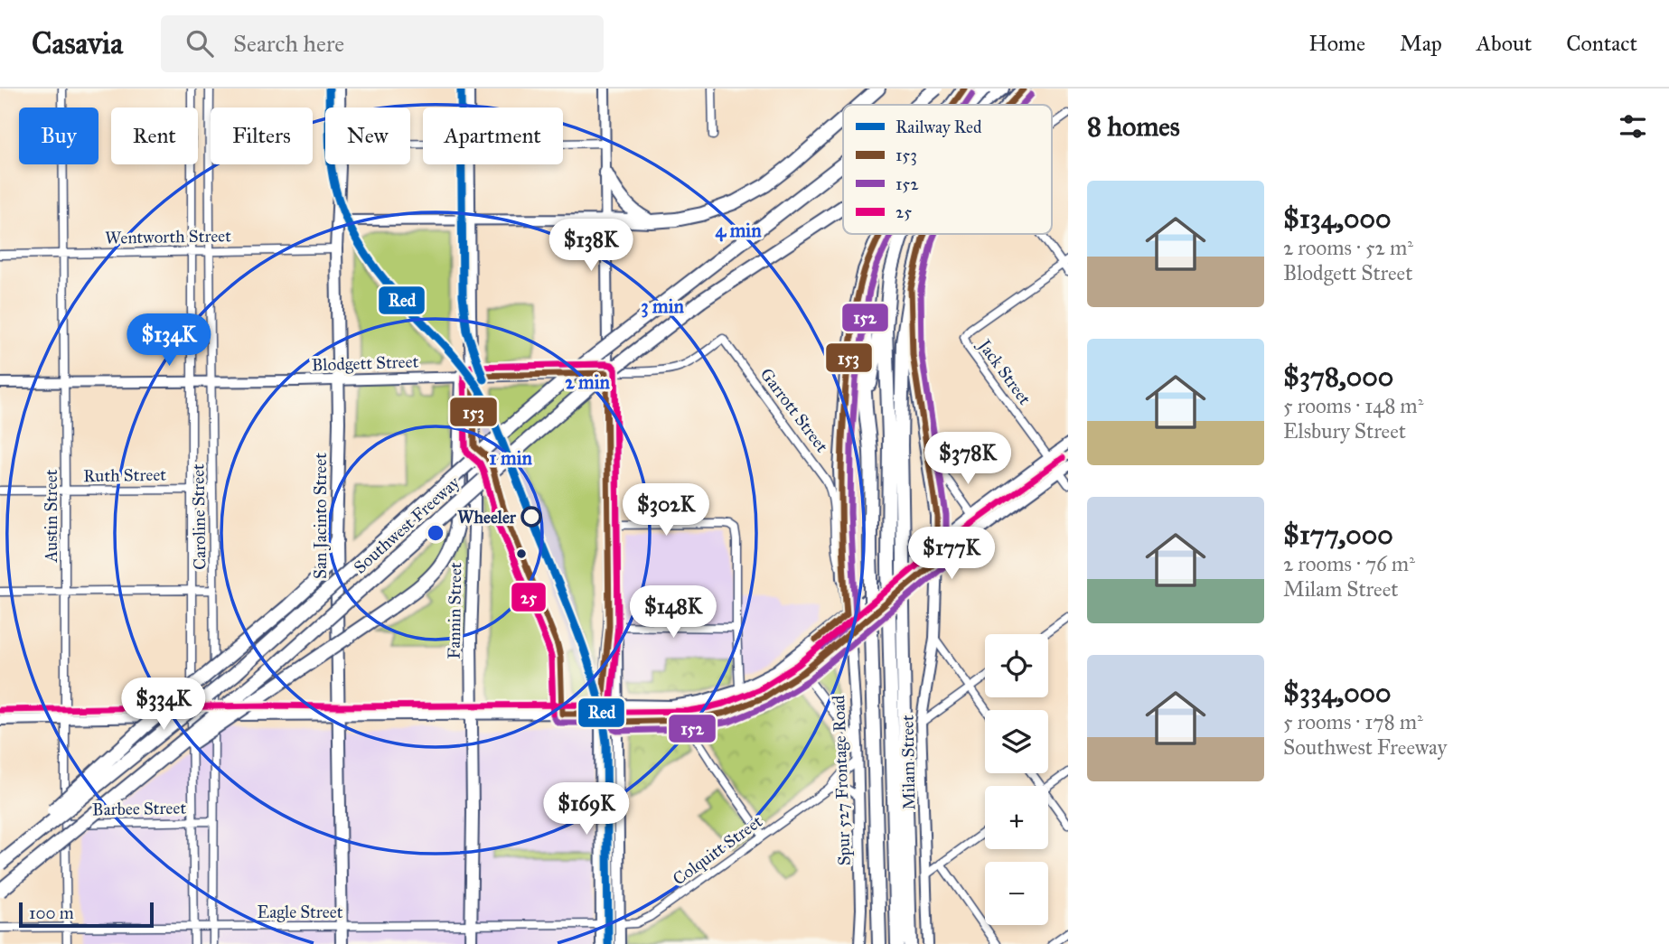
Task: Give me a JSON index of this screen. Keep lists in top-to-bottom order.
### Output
{
  "streets": {
    "highway": ["Southwest Freeway"],
    "main road": [
      "Blodgett Street",
      "San Jacinto Street",
      "Fannin Street",
      "Milam Street",
      "Spur 527 Frontage Road"
    ],
    "street": [
      "Wentworth Street",
      "Jack Street",
      "Garrott Street",
      "Ruth Street",
      "Austin Street",
      "Caroline Street",
      "Barbee Street",
      "Colquitt Street",
      "Eagle Street"
    ]
  },
  "crossings": [
    ["Wentworth Street", "Austin Street"],
    ["Wentworth Street", "San Jacinto Street"],
    ["Wentworth Street", "Caroline Street"],
    ["Blodgett Street", "Garrott Street"],
    ["Blodgett Street", "Austin Street"],
    ["Blodgett Street", "San Jacinto Street"],
    ["Blodgett Street", "Caroline Street"],
    ["Blodgett Street", "Fannin Street"],
    ["Garrott Street", "Spur 527 Frontage Road"],
    ["Ruth Street", "Austin Street"],
    ["Ruth Street", "Caroline Street"],
    ["Austin Street", "Barbee Street"],
    ["Austin Street", "Eagle Street"],
    ["San Jacinto Street", "Eagle Street"],
    ["Caroline Street", "Barbee Street"],
    ["Caroline Street", "Eagle Street"],
    ["Fannin Street", "Eagle Street"],
    ["Spur 527 Frontage Road", "Colquitt Street"]
  ],
  "places": ["Wheeler"],
  "lines": [
    "rail line Red",
    "transit line 153",
    "transit line 152",
    "transit line 25"
  ],
  "legend": [
    "Railway Red",
    "153",
    "152",
    "25"
  ],
  "scale_bar": "100 m",
  "page": {
    "header": "Casavia",
    "search": "Search here",
    "nav": [
      "Home",
      "Map",
      "About",
      "Contact"
    ],
    "heading": "8 homes",
    "chip": [
      "Buy",
      "Rent",
      "Filters",
      "New",
      "Apartment"
    ],
    "list": [
      {
        "name": "$134,000",
        "note": "2 rooms · 52 m² · Blodgett Street"
      },
      {
        "name": "$378,000",
        "note": "5 rooms · 148 m² · Elsbury Street"
      },
      {
        "name": "$177,000",
        "note": "2 rooms · 76 m² · Milam Street"
      },
      {
        "name": "$334,000",
        "note": "5 rooms · 178 m² · Southwest Freeway"
      }
    ],
    "price": [
      "$138K",
      "$134K",
      "$378K",
      "$302K",
      "$177K",
      "$148K",
      "$334K",
      "$169K"
    ],
    "map_buttons": ["+", "−"],
    "scale": "100 m"
  },
  "rings": [
    "4 min",
    "3 min",
    "2 min",
    "1 min"
  ]
}
